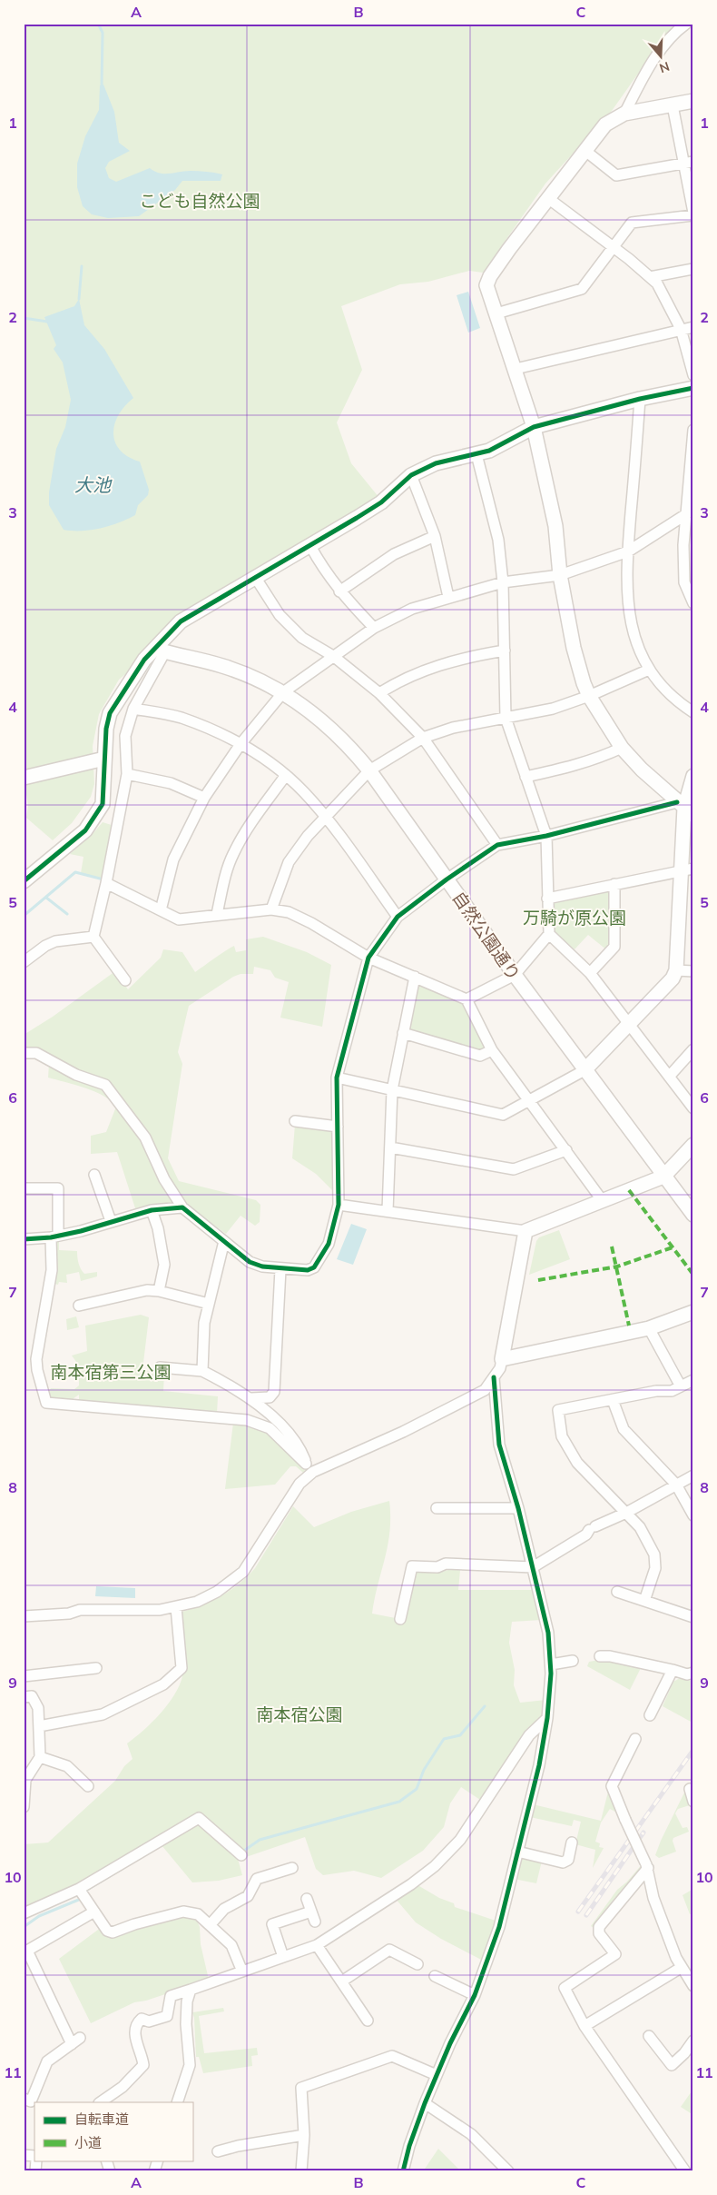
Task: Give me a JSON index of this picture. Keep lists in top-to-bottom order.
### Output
{
  "streets": {
    "street": ["自然公園通り"]
  },
  "water": ["大池"],
  "parks": [
    "こども自然公園",
    "万騎が原公園",
    "南本宿第三公園",
    "南本宿公園"
  ],
  "legend": ["自転車道", "小道"],
  "north": "bottom",
  "grid": {
    "columns": ["A", "B", "C"],
    "rows": [
      "1",
      "2",
      "3",
      "4",
      "5",
      "6",
      "7",
      "8",
      "9",
      "10",
      "11"
    ]
  }
}
